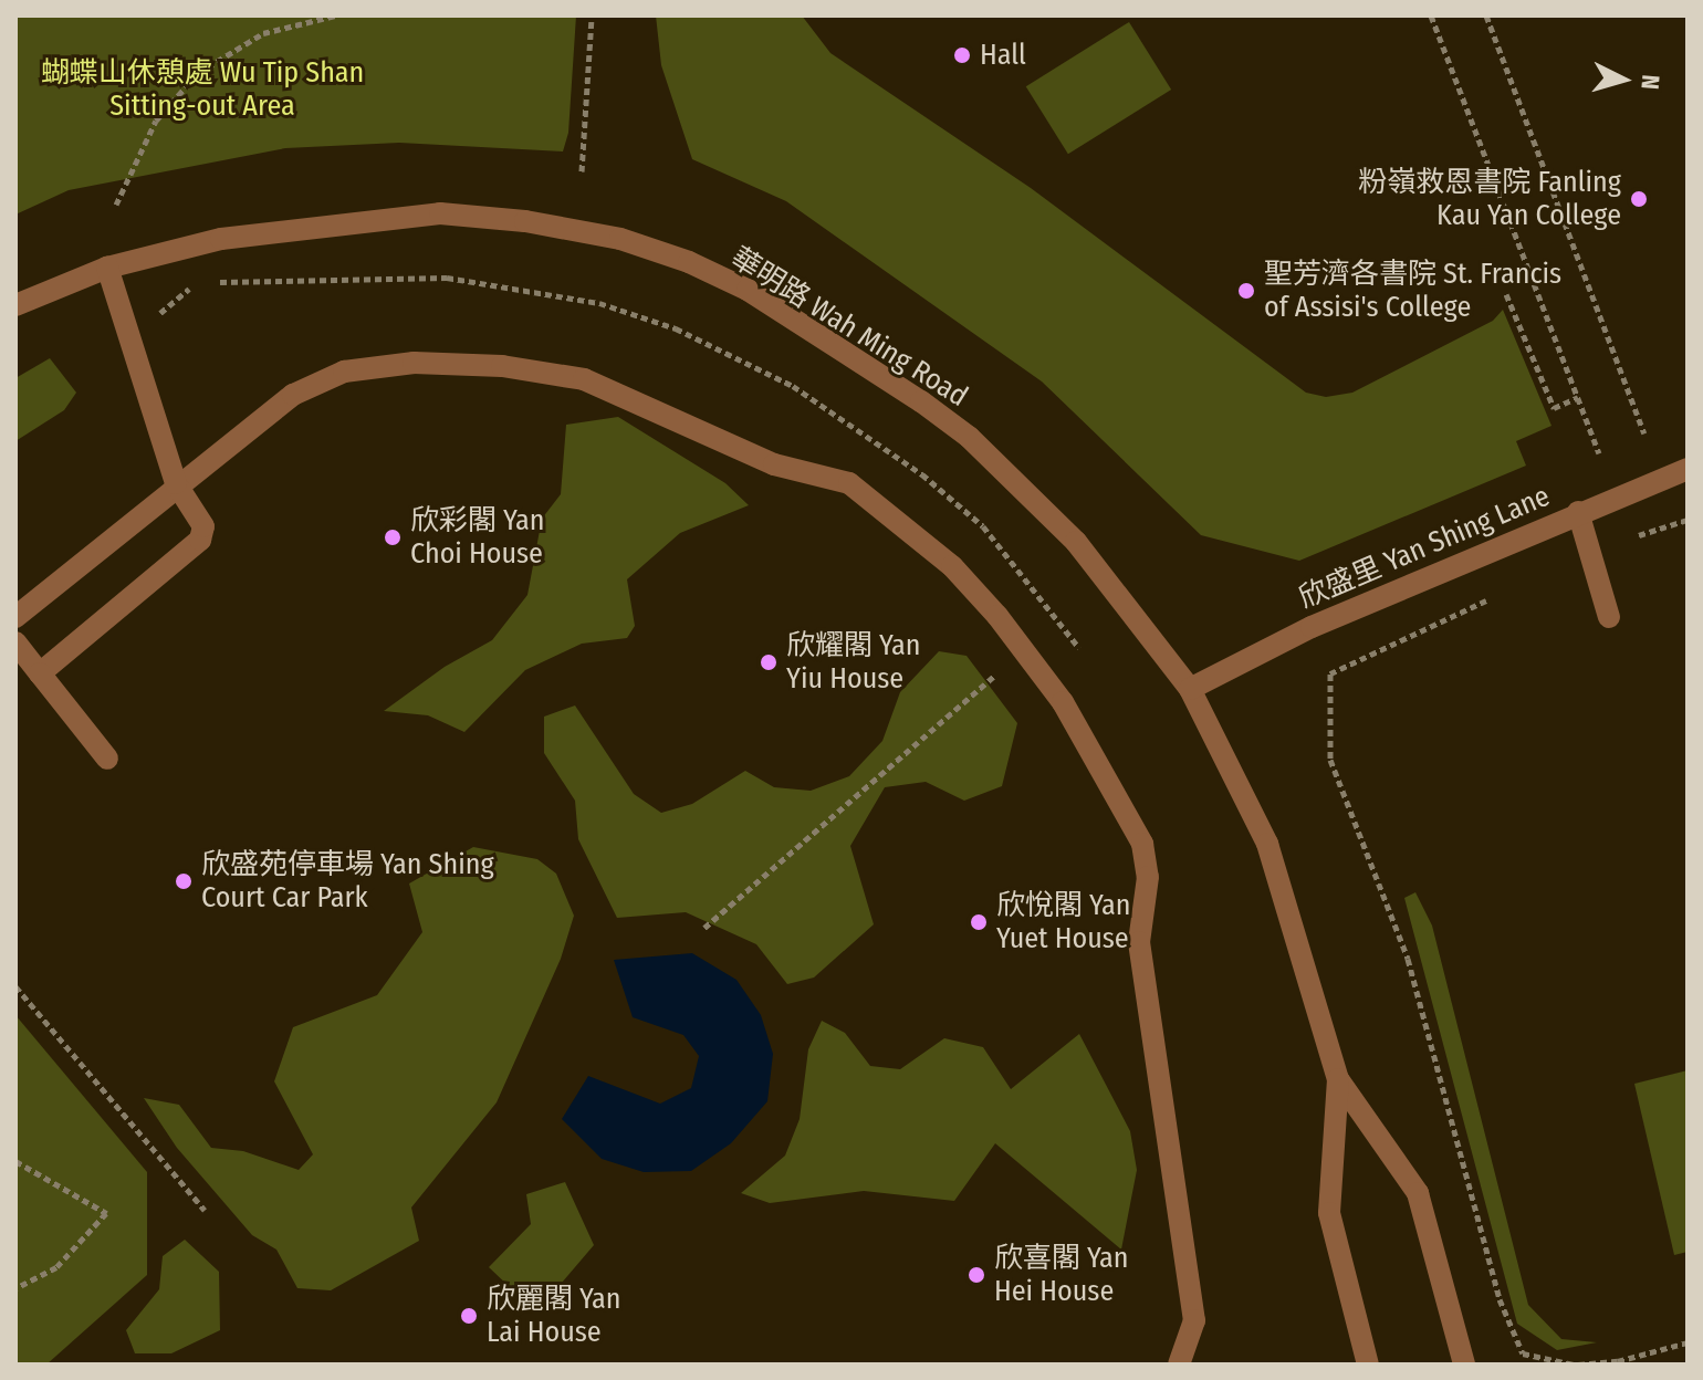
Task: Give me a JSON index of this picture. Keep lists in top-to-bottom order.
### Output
{
  "streets": {
    "street": ["華明路 Wah Ming Road", "欣盛里 Yan Shing Lane"]
  },
  "crossings": [
    ["華明路 Wah Ming Road", "欣盛里 Yan Shing Lane"]
  ],
  "parks": ["蝴蝶山休憩處 Wu Tip Shan Sitting-out Area"],
  "places": [
    "Hall",
    "粉嶺救恩書院 Fanling Kau Yan College",
    "聖芳濟各書院 St. Francis of Assisi's College",
    "欣彩閣 Yan Choi House",
    "欣耀閣 Yan Yiu House",
    "欣盛苑停車場 Yan Shing Court Car Park",
    "欣悅閣 Yan Yuet House",
    "欣喜閣 Yan Hei House",
    "欣麗閣 Yan Lai House"
  ],
  "north": "right"
}
